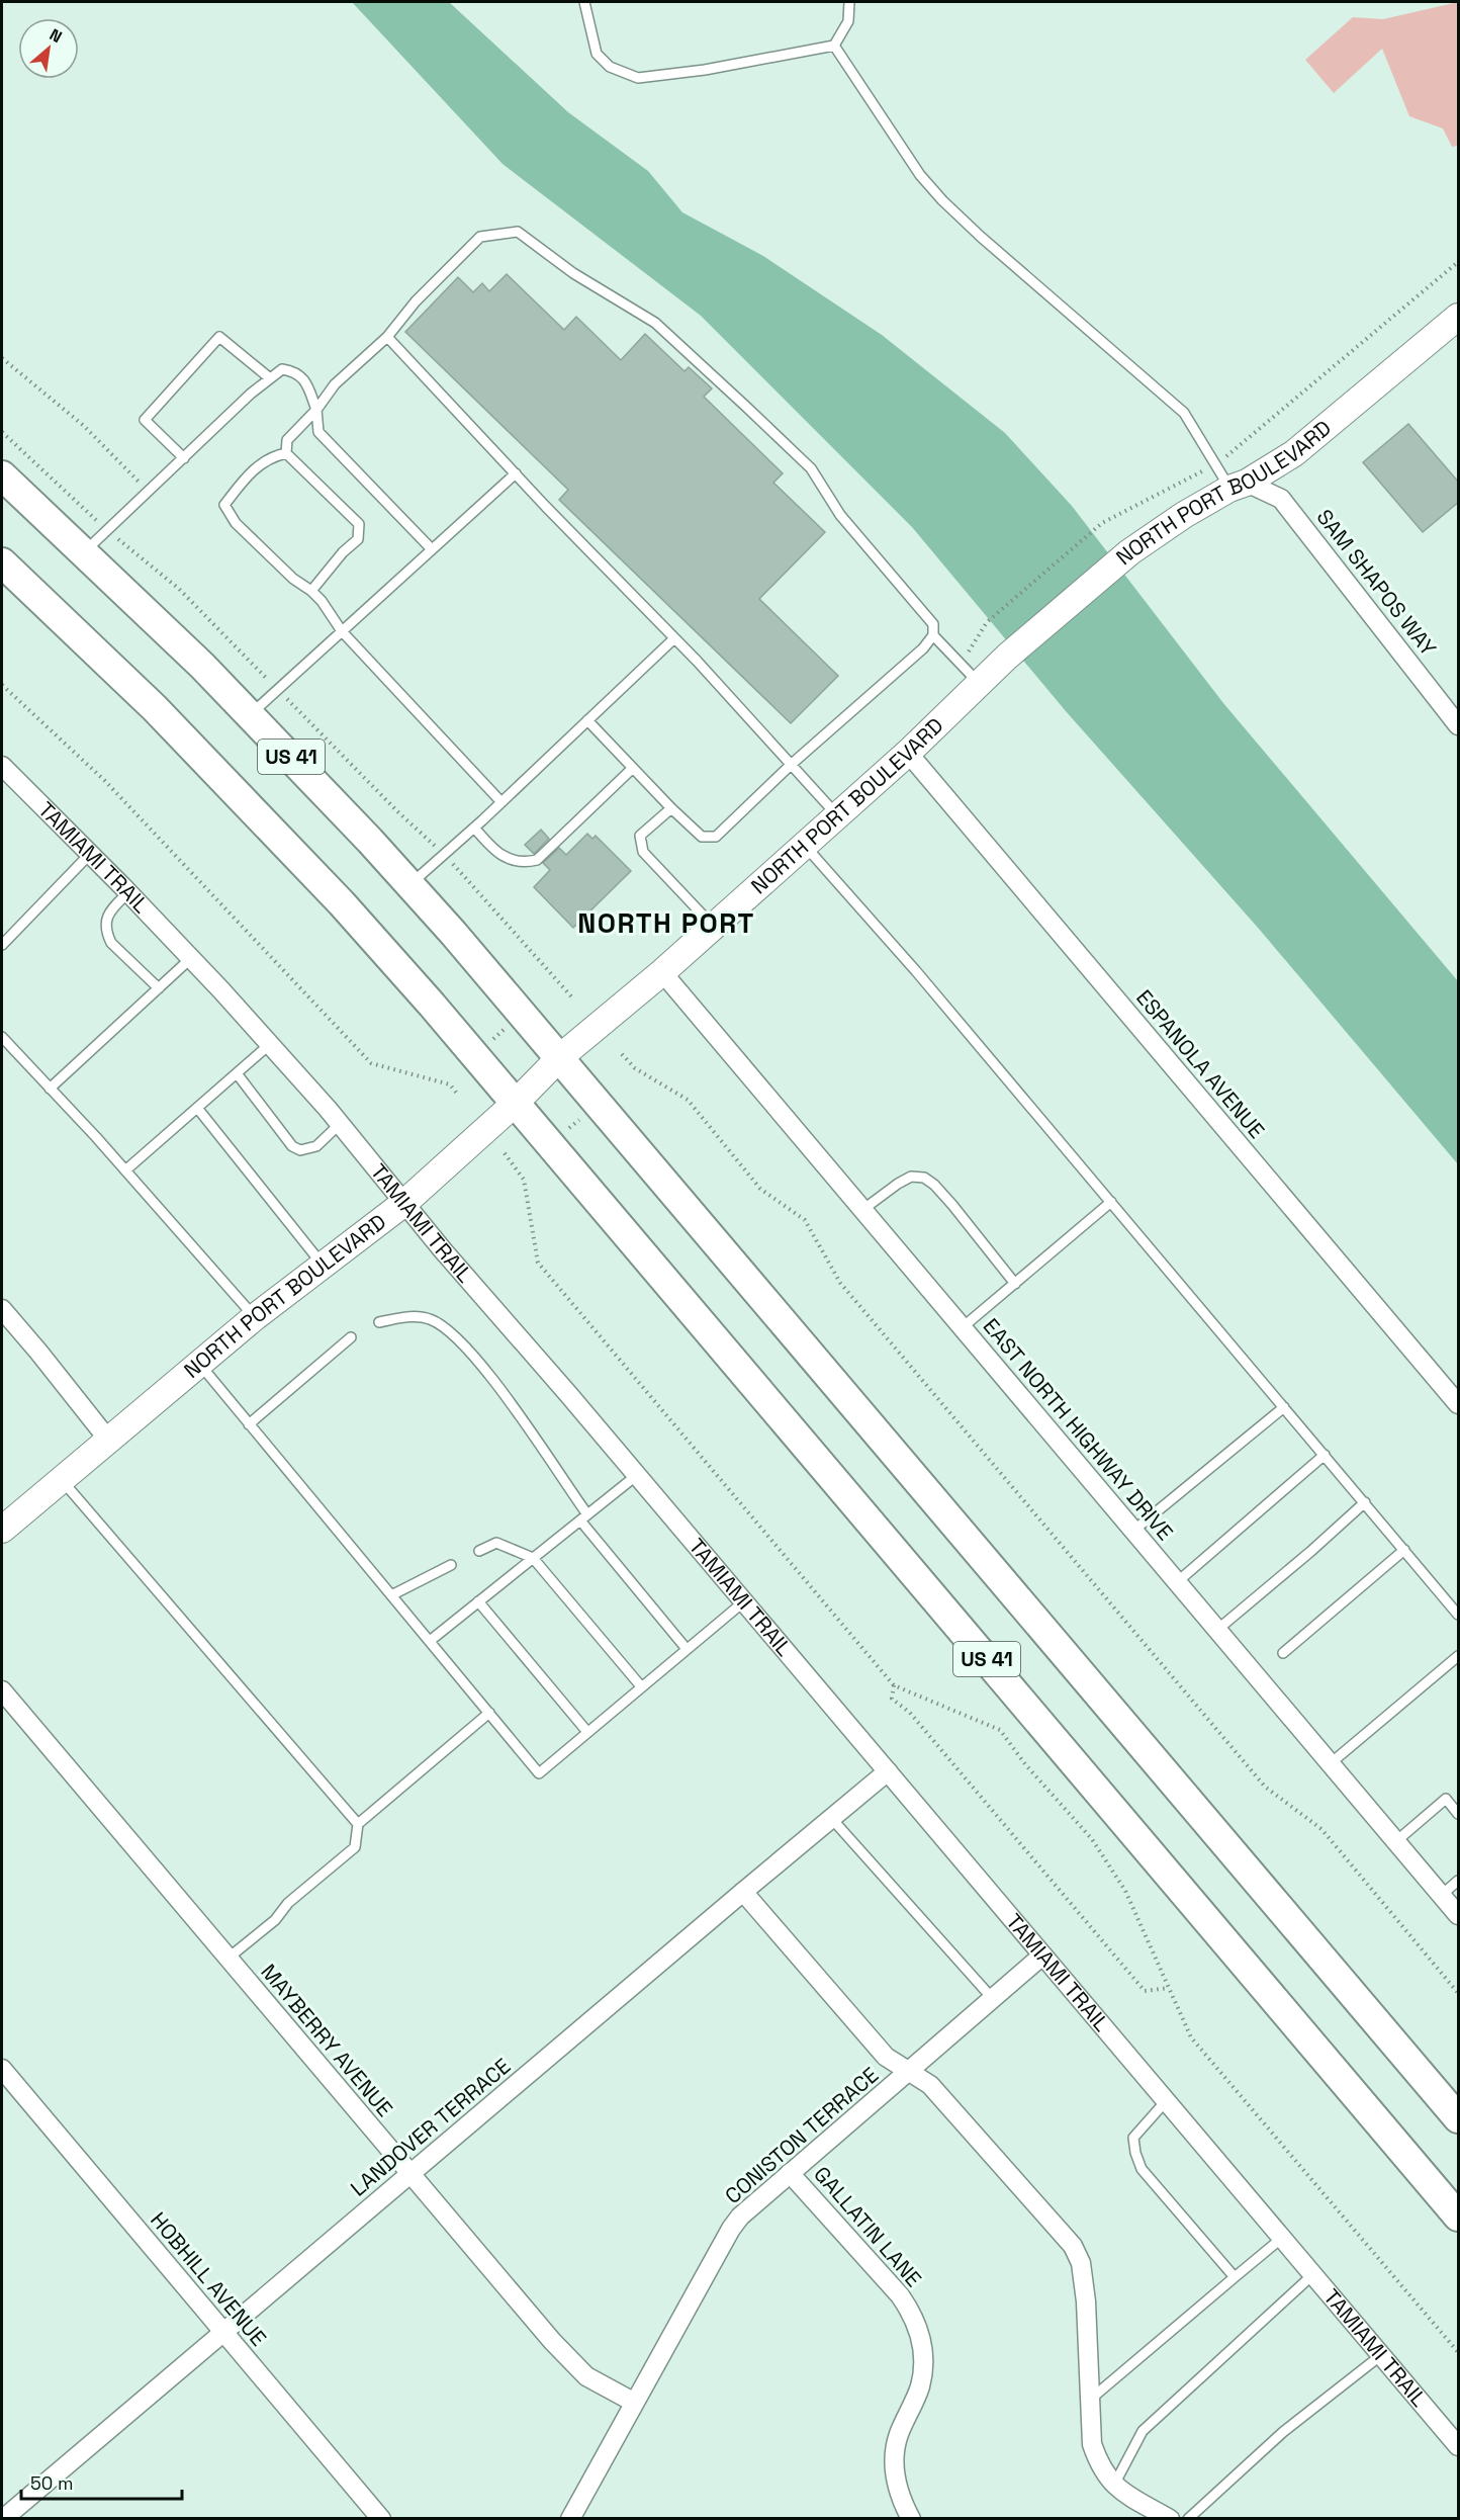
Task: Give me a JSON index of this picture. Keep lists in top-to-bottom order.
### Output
{
  "streets": {
    "main road": ["US 41"],
    "street": [
      "NORTH PORT BOULEVARD",
      "SAM SHAPOS WAY",
      "TAMIAMI TRAIL",
      "ESPANOLA AVENUE",
      "EAST NORTH HIGHWAY DRIVE",
      "MAYBERRY AVENUE",
      "LANDOVER TERRACE",
      "CONISTON TERRACE",
      "GALLATIN LANE",
      "HOBHILL AVENUE"
    ]
  },
  "crossings": [
    ["NORTH PORT BOULEVARD", "SAM SHAPOS WAY"],
    ["NORTH PORT BOULEVARD", "US 41"],
    ["NORTH PORT BOULEVARD", "TAMIAMI TRAIL"],
    ["NORTH PORT BOULEVARD", "ESPANOLA AVENUE"],
    ["NORTH PORT BOULEVARD", "EAST NORTH HIGHWAY DRIVE"],
    ["TAMIAMI TRAIL", "LANDOVER TERRACE"],
    ["TAMIAMI TRAIL", "CONISTON TERRACE"],
    ["MAYBERRY AVENUE", "LANDOVER TERRACE"],
    ["MAYBERRY AVENUE", "CONISTON TERRACE"],
    ["LANDOVER TERRACE", "HOBHILL AVENUE"],
    ["CONISTON TERRACE", "GALLATIN LANE"]
  ],
  "districts": ["NORTH PORT"],
  "scale_bar": "50 m",
  "north": "top right"
}
